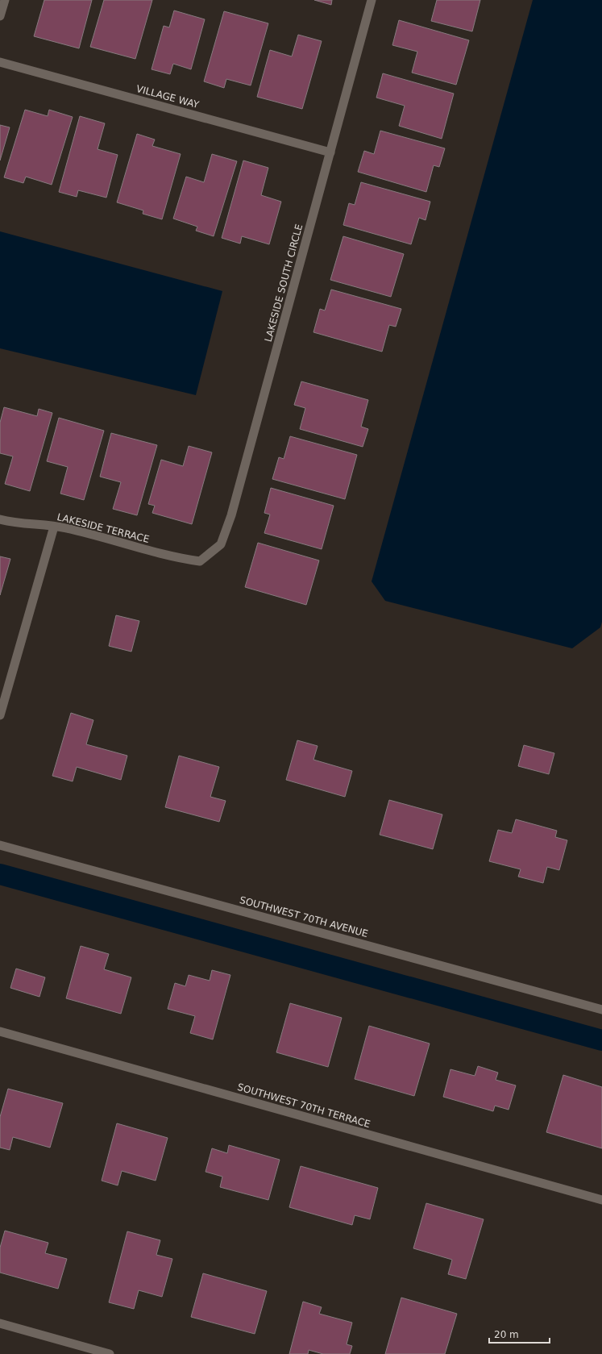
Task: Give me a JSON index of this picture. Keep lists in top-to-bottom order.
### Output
{
  "streets": {
    "street": [
      "VILLAGE WAY",
      "LAKESIDE SOUTH CIRCLE",
      "LAKESIDE TERRACE",
      "SOUTHWEST 70TH AVENUE",
      "SOUTHWEST 70TH TERRACE"
    ]
  },
  "crossings": [
    ["VILLAGE WAY", "LAKESIDE SOUTH CIRCLE"],
    ["LAKESIDE SOUTH CIRCLE", "LAKESIDE TERRACE"]
  ],
  "scale_bar": "20 m"
}
